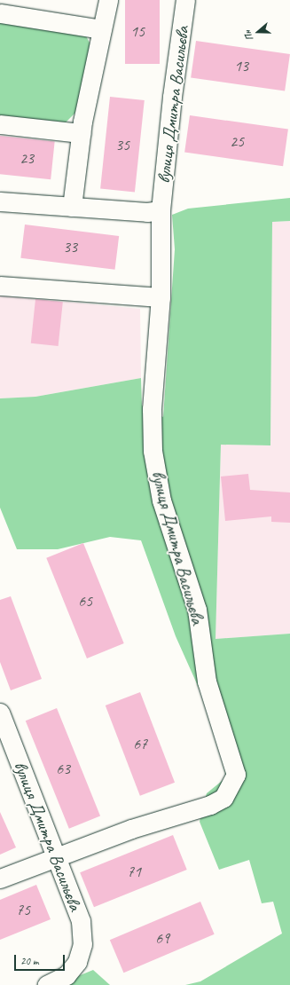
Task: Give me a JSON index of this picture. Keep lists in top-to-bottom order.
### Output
{
  "streets": {
    "street": ["вулиця Дмитра Васильєва"]
  },
  "house_numbers": [
    "15",
    "13",
    "25",
    "35",
    "23",
    "33",
    "65",
    "67",
    "63",
    "71",
    "75",
    "69"
  ],
  "scale_bar": "20 m",
  "north": "left"
}
